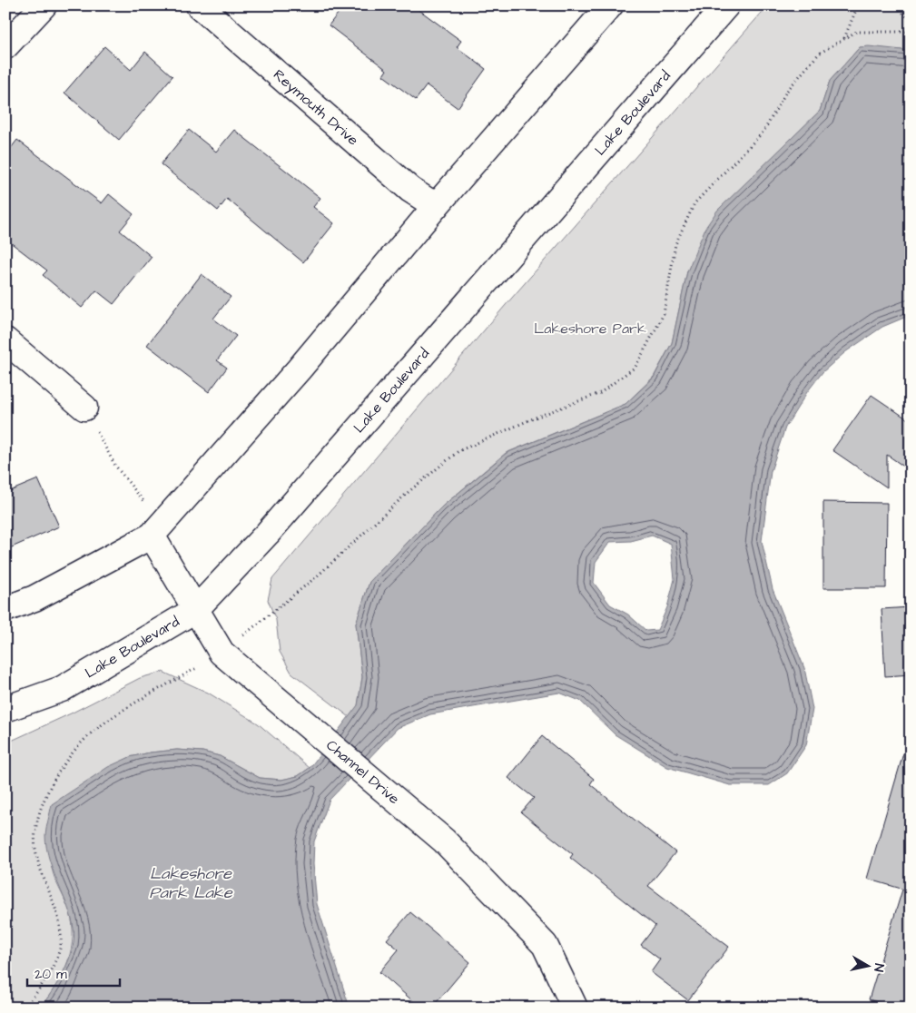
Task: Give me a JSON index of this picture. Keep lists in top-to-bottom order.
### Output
{
  "streets": {
    "street": ["Reymouth Drive", "Lake Boulevard", "Channel Drive"]
  },
  "crossings": [
    ["Lake Boulevard", "Channel Drive"]
  ],
  "water": ["Lakeshore Park Lake"],
  "parks": ["Lakeshore Park"],
  "scale_bar": "20 m",
  "north": "right"
}
